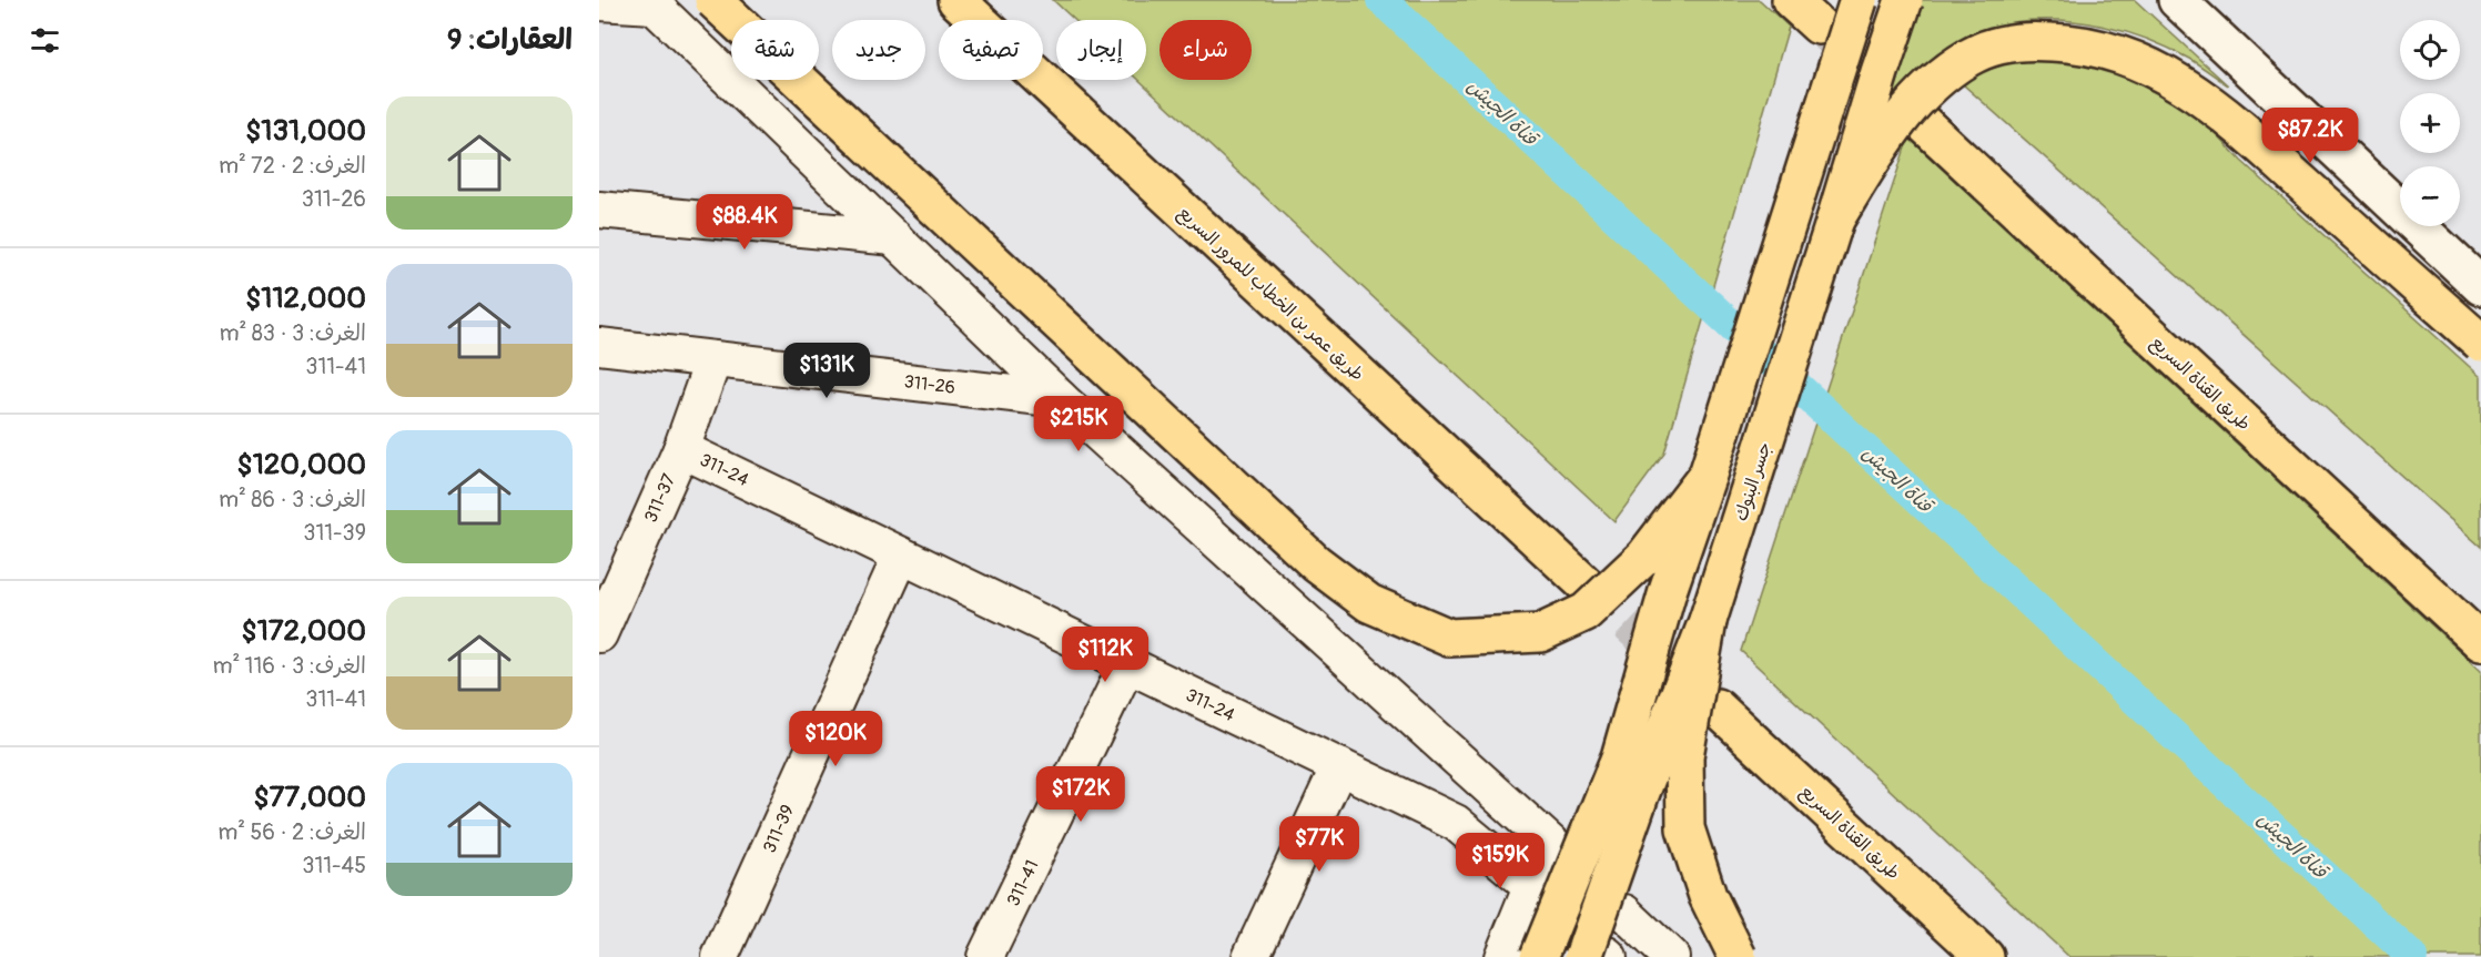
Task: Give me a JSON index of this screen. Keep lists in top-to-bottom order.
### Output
{
  "streets": {
    "main road": ["طريق عمر بن الخطاب للمرور السريع", "طريق القناة السريع", "جسر البنوك"],
    "street": [
      "311-26",
      "311-24",
      "311-37",
      "311-39",
      "311-41"
    ]
  },
  "crossings": [
    ["311-26", "311-37"],
    ["311-24", "311-37"],
    ["311-24", "311-39"],
    ["311-24", "311-41"]
  ],
  "water": ["قناة الجيش"],
  "page": {
    "heading": "العقارات: 9",
    "map_buttons": ["+", "−"],
    "chip": [
      "شراء",
      "إيجار",
      "تصفية",
      "جديد",
      "شقة"
    ],
    "list": [
      {
        "name": "$131,000",
        "note": "الغرف: 2 · 72 m² · 311-26"
      },
      {
        "name": "$112,000",
        "note": "الغرف: 3 · 83 m² · 311-41"
      },
      {
        "name": "$120,000",
        "note": "الغرف: 3 · 86 m² · 311-39"
      },
      {
        "name": "$172,000",
        "note": "الغرف: 3 · 116 m² · 311-41"
      },
      {
        "name": "$77,000",
        "note": "الغرف: 2 · 56 m² · 311-45"
      }
    ],
    "price": [
      "$87.2K",
      "$88.4K",
      "$131K",
      "$215K",
      "$112K",
      "$120K",
      "$172K",
      "$77K",
      "$159K"
    ]
  }
}
